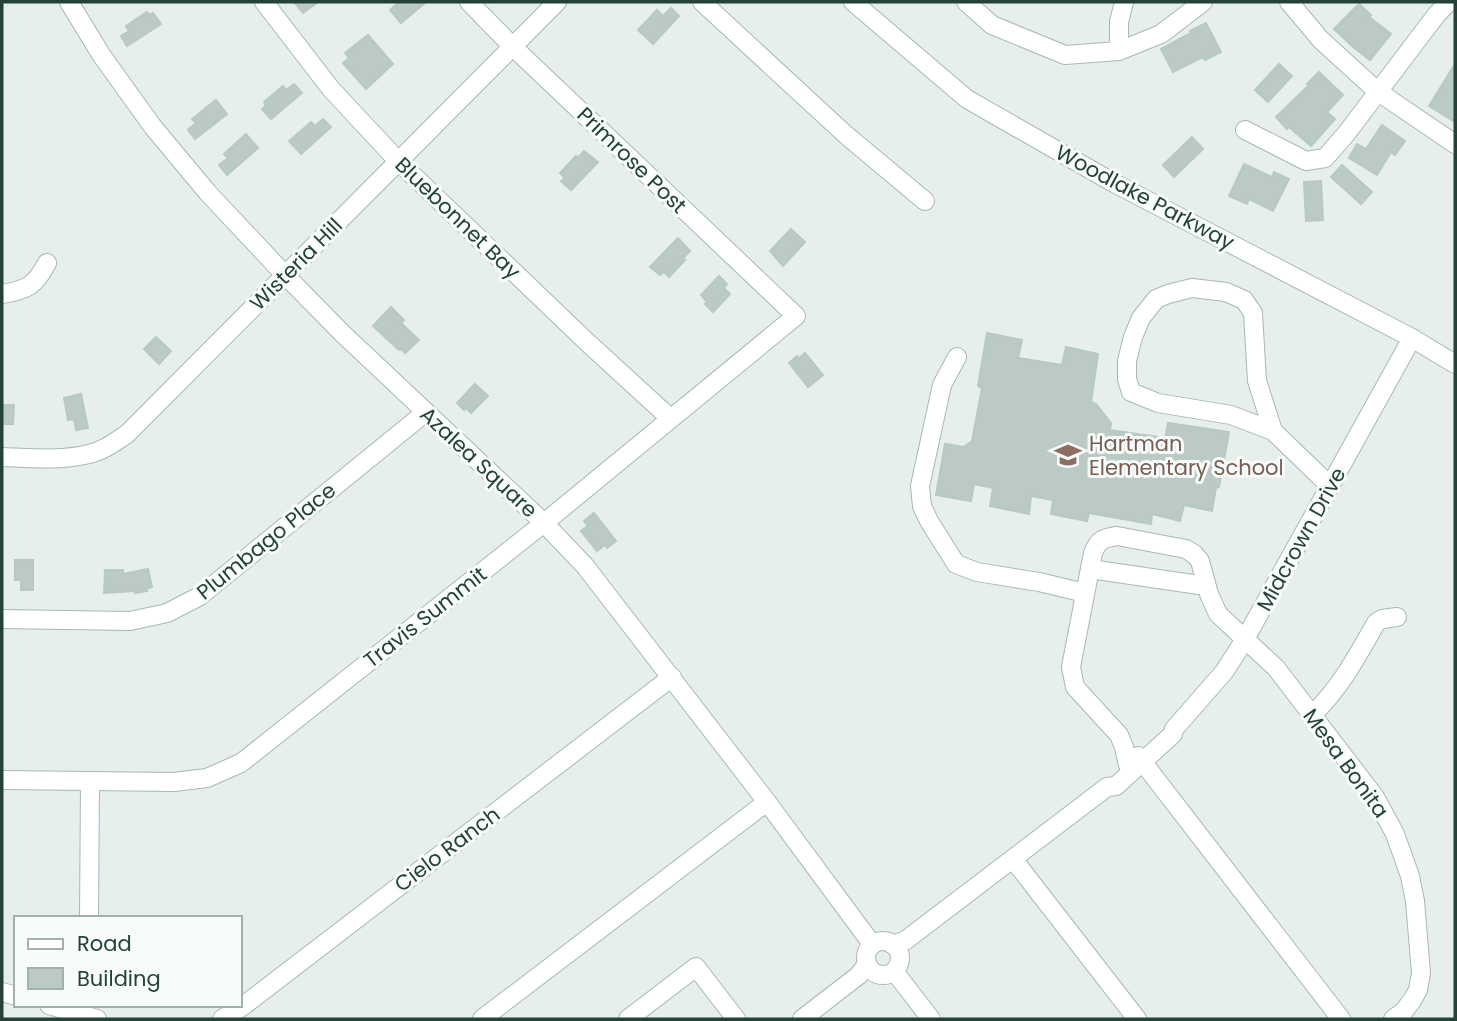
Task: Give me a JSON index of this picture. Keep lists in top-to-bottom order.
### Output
{
  "streets": {
    "street": [
      "Primrose Post",
      "Woodlake Parkway",
      "Bluebonnet Bay",
      "Wisteria Hill",
      "Azalea Square",
      "Midcrown Drive",
      "Plumbago Place",
      "Travis Summit",
      "Mesa Bonita",
      "Cielo Ranch"
    ]
  },
  "crossings": [
    ["Primrose Post", "Wisteria Hill"],
    ["Primrose Post", "Travis Summit"],
    ["Woodlake Parkway", "Midcrown Drive"],
    ["Bluebonnet Bay", "Wisteria Hill"],
    ["Bluebonnet Bay", "Travis Summit"],
    ["Wisteria Hill", "Azalea Square"],
    ["Azalea Square", "Midcrown Drive"],
    ["Azalea Square", "Plumbago Place"],
    ["Azalea Square", "Travis Summit"],
    ["Azalea Square", "Cielo Ranch"],
    ["Midcrown Drive", "Mesa Bonita"]
  ],
  "places": {
    "school or university": ["Hartman Elementary School"]
  },
  "legend": ["Road", "Building"]
}
